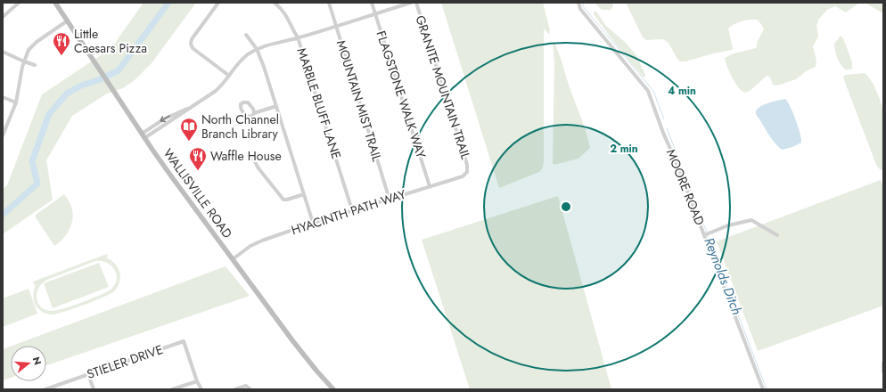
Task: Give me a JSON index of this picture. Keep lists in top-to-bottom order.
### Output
{
  "streets": {
    "main road": ["WALLISVILLE ROAD"],
    "street": [
      "GRANITE MOUNTAIN TRAIL",
      "FLAGSTONE WALK WAY",
      "MOUNTAIN MIST TRAIL",
      "MARBLE BLUFF LANE",
      "MOORE ROAD",
      "HYACINTH PATH WAY",
      "STIELER DRIVE"
    ]
  },
  "crossings": [
    ["GRANITE MOUNTAIN TRAIL", "HYACINTH PATH WAY"],
    ["FLAGSTONE WALK WAY", "HYACINTH PATH WAY"],
    ["MOUNTAIN MIST TRAIL", "HYACINTH PATH WAY"],
    ["MARBLE BLUFF LANE", "HYACINTH PATH WAY"],
    ["WALLISVILLE ROAD", "HYACINTH PATH WAY"]
  ],
  "water": ["Reynolds Ditch"],
  "places": {
    "restaurant": ["Little Caesars Pizza", "Waffle House"],
    "library": ["North Channel Branch Library"]
  },
  "north": "right",
  "rings": ["4 min", "2 min"]
}
